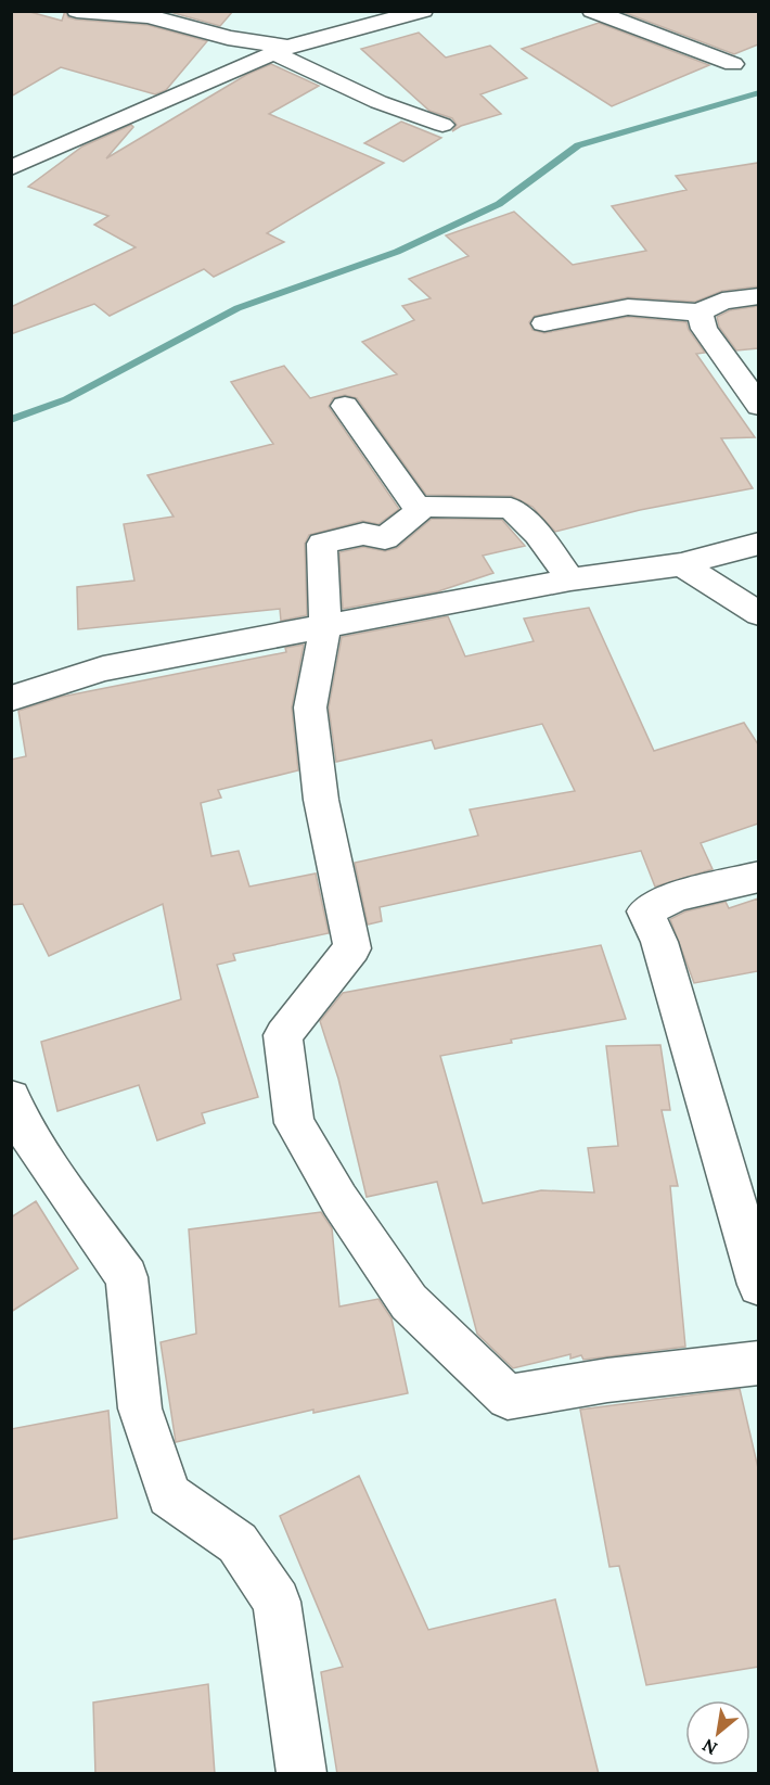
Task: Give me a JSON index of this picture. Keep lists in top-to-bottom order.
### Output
{
  "north": "bottom left"
}
